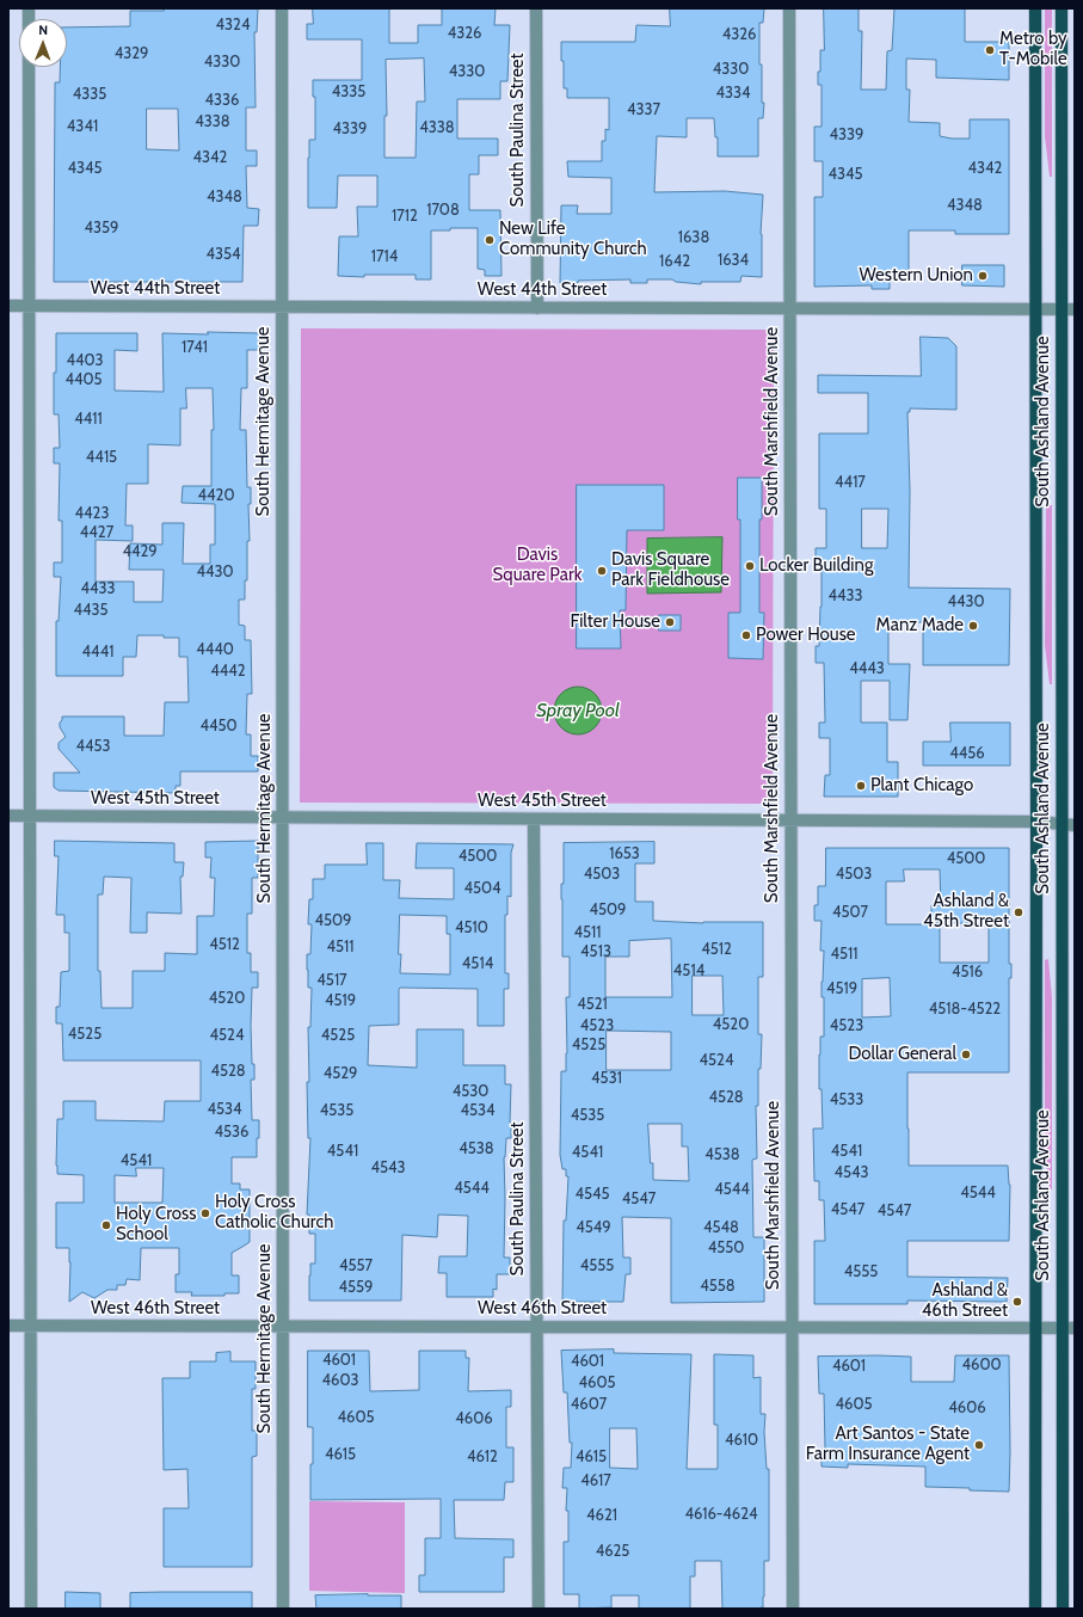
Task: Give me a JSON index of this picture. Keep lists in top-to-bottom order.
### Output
{
  "streets": {
    "main road": ["South Ashland Avenue"],
    "street": [
      "South Paulina Street",
      "West 44th Street",
      "South Hermitage Avenue",
      "South Marshfield Avenue",
      "West 45th Street",
      "West 46th Street"
    ]
  },
  "crossings": [
    ["South Paulina Street", "West 44th Street"],
    ["South Paulina Street", "West 45th Street"],
    ["South Paulina Street", "West 46th Street"],
    ["West 44th Street", "South Hermitage Avenue"],
    ["West 44th Street", "South Marshfield Avenue"],
    ["West 44th Street", "South Ashland Avenue"],
    ["South Hermitage Avenue", "West 45th Street"],
    ["South Hermitage Avenue", "West 46th Street"],
    ["South Marshfield Avenue", "West 45th Street"],
    ["South Marshfield Avenue", "West 46th Street"],
    ["South Ashland Avenue", "West 45th Street"],
    ["South Ashland Avenue", "West 46th Street"]
  ],
  "water": ["Spray Pool"],
  "parks": ["Davis Square Park"],
  "places": [
    "Metro by T-Mobile",
    "New Life Community Church",
    "Western Union",
    "Locker Building",
    "Davis Square Park Fieldhouse",
    "Filter House",
    "Manz Made",
    "Power House",
    "Plant Chicago",
    "Ashland & 45th Street",
    "Dollar General",
    "Holy Cross Catholic Church",
    "Holy Cross School",
    "Ashland & 46th Street",
    "Art Santos - State Farm Insurance Agent"
  ],
  "house_numbers": [
    "4324",
    "4326",
    "4326",
    "4329",
    "4330",
    "4330",
    "4330",
    "4335",
    "4334",
    "4335",
    "4336",
    "4337",
    "4338",
    "4341",
    "4338",
    "4339",
    "4339",
    "4342",
    "4345",
    "4342",
    "4345",
    "4348",
    "4348",
    "1708",
    "1712",
    "4359",
    "1638",
    "4354",
    "1714",
    "1634",
    "1642",
    "1741",
    "4403",
    "4405",
    "4411",
    "4415",
    "4417",
    "4420",
    "4423",
    "4427",
    "4429",
    "4430",
    "4433",
    "4433",
    "4430",
    "4435",
    "4440",
    "4441",
    "4443",
    "4442",
    "4450",
    "4453",
    "4456",
    "1653",
    "4500",
    "4500",
    "4503",
    "4503",
    "4504",
    "4509",
    "4507",
    "4509",
    "4510",
    "4511",
    "4512",
    "4511",
    "4512",
    "4513",
    "4511",
    "4514",
    "4514",
    "4516",
    "4517",
    "4519",
    "4520",
    "4519",
    "4521",
    "4518-4522",
    "4520",
    "4523",
    "4523",
    "4525",
    "4524",
    "4525",
    "4525",
    "4524",
    "4528",
    "4529",
    "4531",
    "4530",
    "4528",
    "4533",
    "4534",
    "4535",
    "4534",
    "4535",
    "4536",
    "4538",
    "4541",
    "4541",
    "4541",
    "4538",
    "4541",
    "4543",
    "4543",
    "4544",
    "4544",
    "4544",
    "4545",
    "4547",
    "4547",
    "4547",
    "4549",
    "4548",
    "4550",
    "4557",
    "4555",
    "4555",
    "4558",
    "4559",
    "4601",
    "4601",
    "4600",
    "4601",
    "4603",
    "4605",
    "4607",
    "4605",
    "4606",
    "4605",
    "4606",
    "4610",
    "4615",
    "4612",
    "4615",
    "4617",
    "4616-4624",
    "4621",
    "4625"
  ],
  "north": "top"
}
